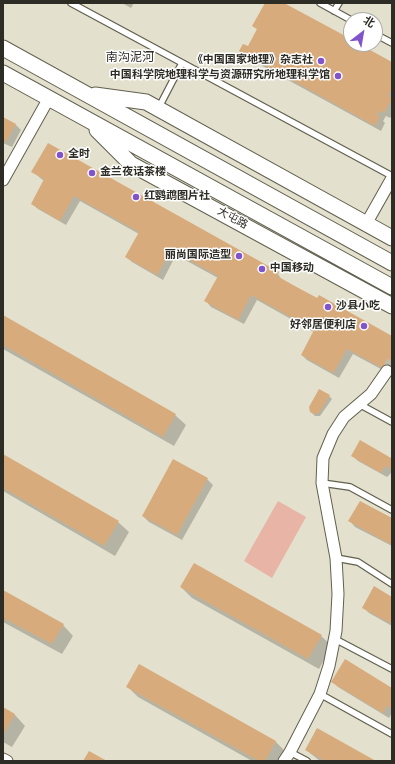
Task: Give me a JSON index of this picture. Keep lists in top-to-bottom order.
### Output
{
  "streets": {
    "main road": ["大屯路"]
  },
  "districts": ["南沟泥河"],
  "places": [
    "《中国国家地理》杂志社",
    "中国科学院地理科学与资源研究所地理科学馆",
    "全时",
    "金兰夜话茶楼",
    "红鹦鹉图片社",
    "丽尚国际造型",
    "中国移动",
    "沙县小吃",
    "好邻居便利店"
  ],
  "north": "top right"
}
